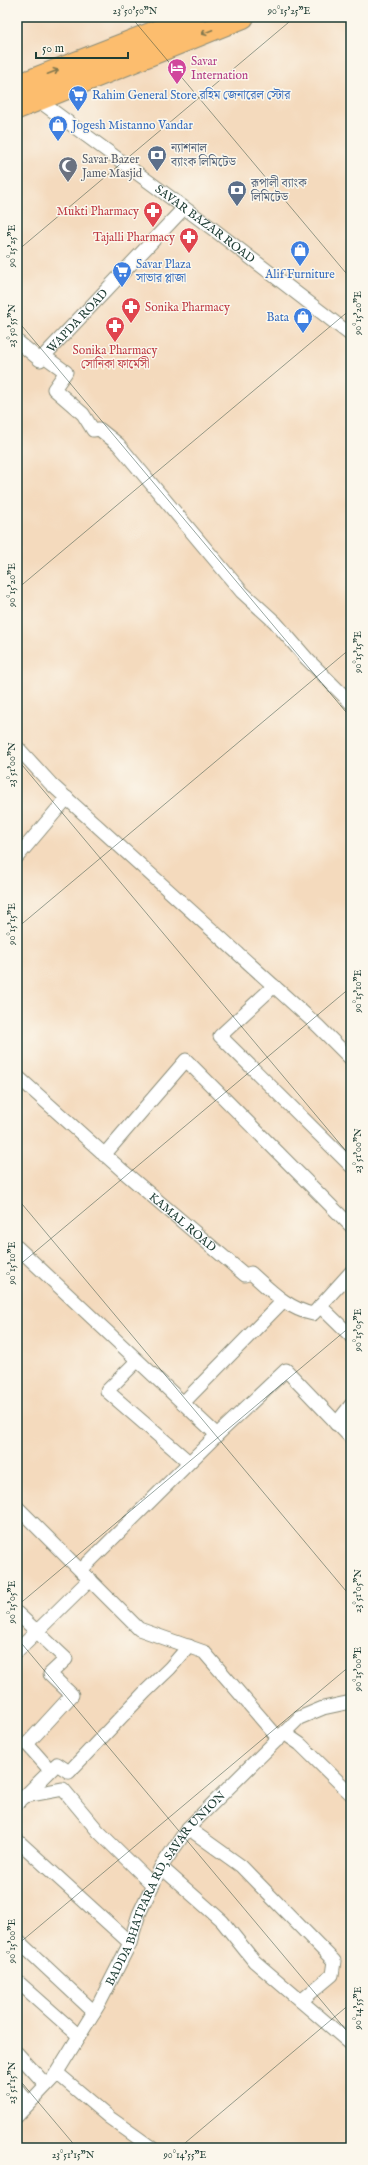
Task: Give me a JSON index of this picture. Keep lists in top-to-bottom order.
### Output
{
  "streets": {
    "street": [
      "SAVAR BAZAR ROAD",
      "WAPDA ROAD",
      "KAMAL ROAD",
      "BADDA BHATPARA RD, SAVAR UNION"
    ]
  },
  "crossings": [
    ["SAVAR BAZAR ROAD", "WAPDA ROAD"]
  ],
  "places": {
    "hotel": ["Savar Internation"],
    "supermarket": ["Rahim General Store রহিম জেনারেল স্টোর", "Savar Plaza সাভার প্লাজা"],
    "shop": ["Jogesh Mistanno Vandar", "Alif Furniture", "Bata"],
    "bank": ["ন্যাশনাল ব্যাংক লিমিটেড", "রূপালী ব্যাংক লিমিটেড"],
    "mosque": ["Savar Bazer Jame Masjid"],
    "pharmacy": [
      "Mukti Pharmacy",
      "Tajalli Pharmacy",
      "Sonika Pharmacy",
      "Sonika Pharmacy সোনিকা ফার্মেসী"
    ]
  },
  "scale_bar": "50 m",
  "coordinates": [
    "23°50'50\"N",
    "90°15'25\"E",
    "90°15'20\"E",
    "23°50'55\"N",
    "90°15'15\"E",
    "23°51'00\"N",
    "90°15'10\"E",
    "90°15'05\"E",
    "23°51'05\"N",
    "90°15'00\"E",
    "90°14'55\"E",
    "23°51'15\"N"
  ]
}
